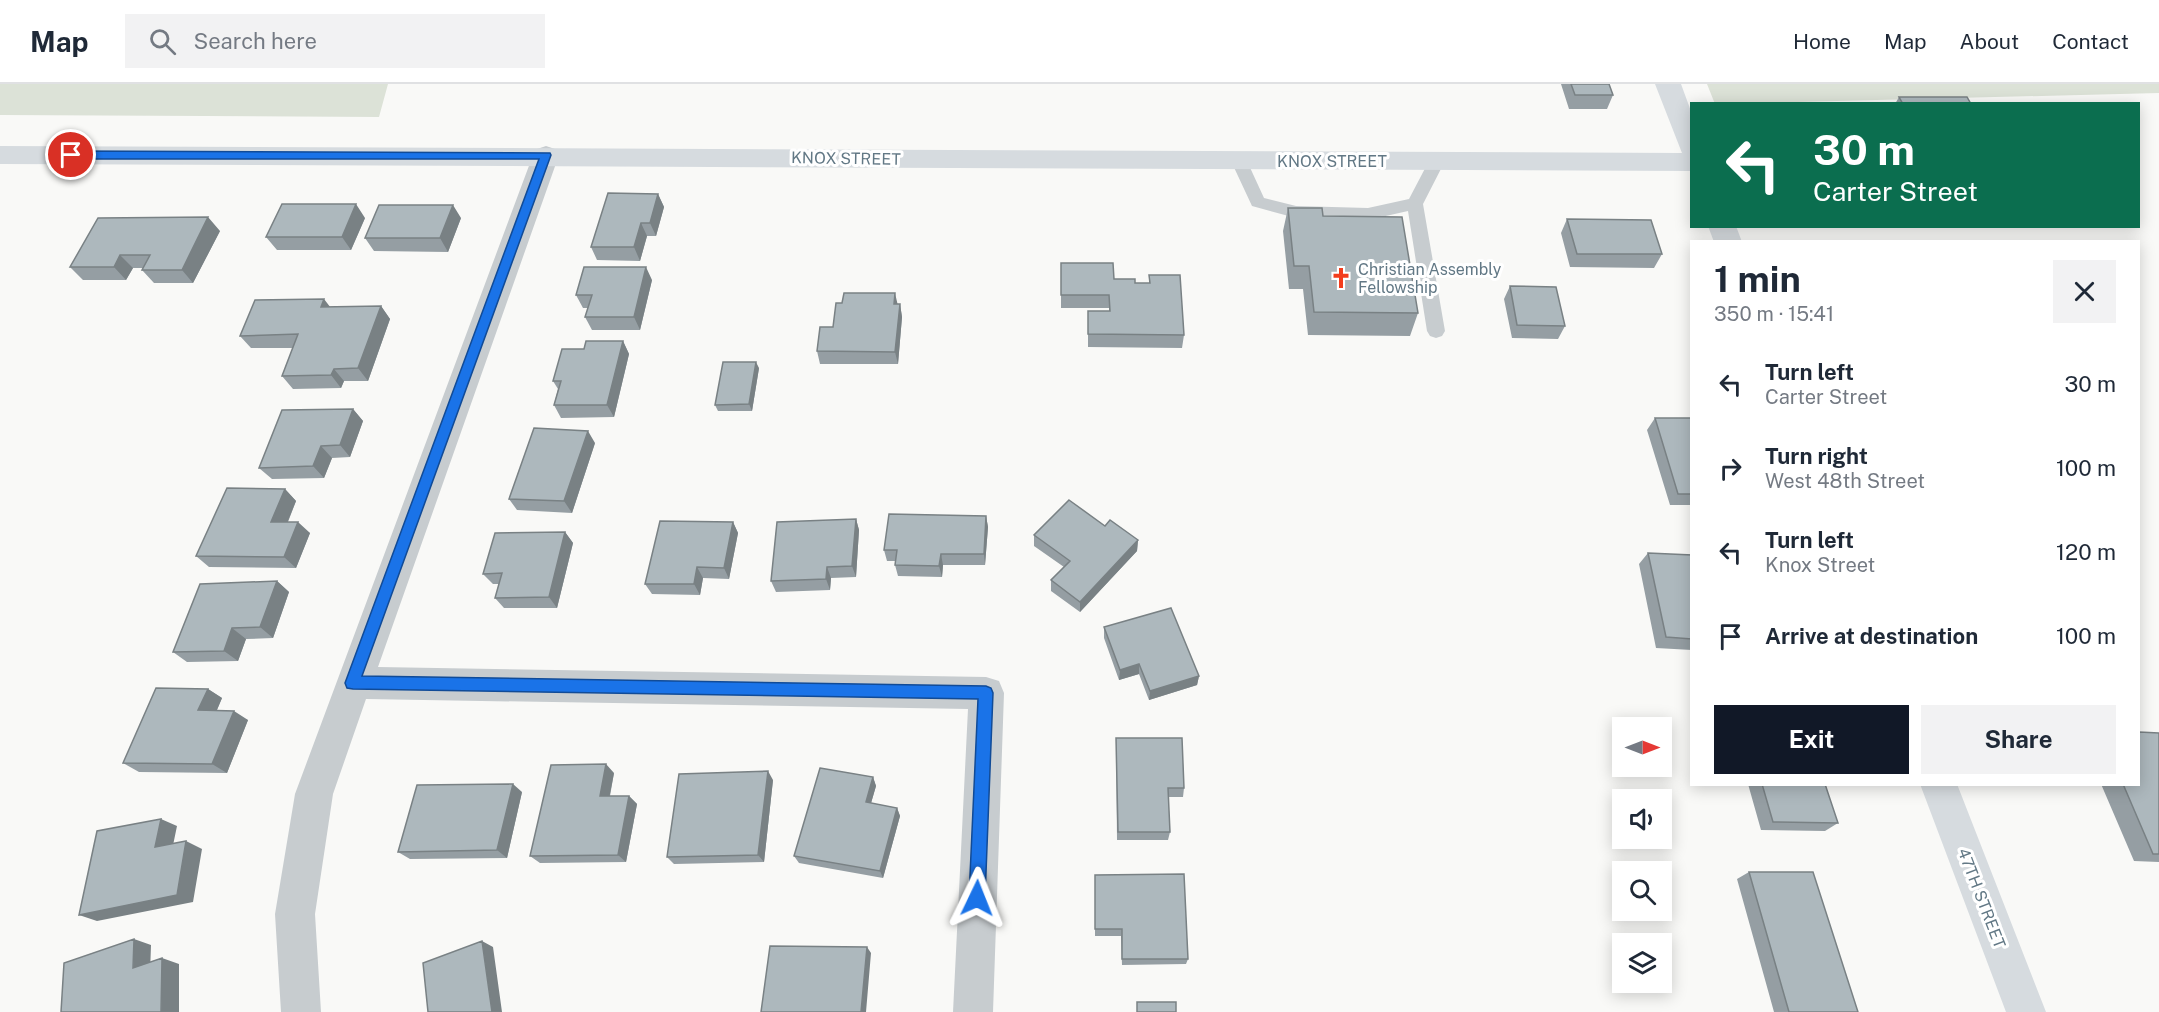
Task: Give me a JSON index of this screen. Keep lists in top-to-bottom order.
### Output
{
  "streets": {
    "street": ["KNOX STREET", "47TH STREET"]
  },
  "places": {
    "church": ["Christian Assembly Fellowship"]
  },
  "north": "right",
  "page": {
    "header": "Map",
    "search": "Search here",
    "nav": [
      "Home",
      "Map",
      "About",
      "Contact"
    ],
    "turn": ["30 m", "Carter Street"],
    "heading": ["1 min", "350 m · 15:41"],
    "list": [
      {
        "name": "Turn left",
        "note": "Carter Street",
        "value": "30 m"
      },
      {
        "name": "Turn right",
        "note": "West 48th Street",
        "value": "100 m"
      },
      {
        "name": "Turn left",
        "note": "Knox Street",
        "value": "120 m"
      },
      {
        "name": "Arrive at destination",
        "value": "100 m"
      }
    ],
    "buttons": ["Exit", "Share"]
  }
}
